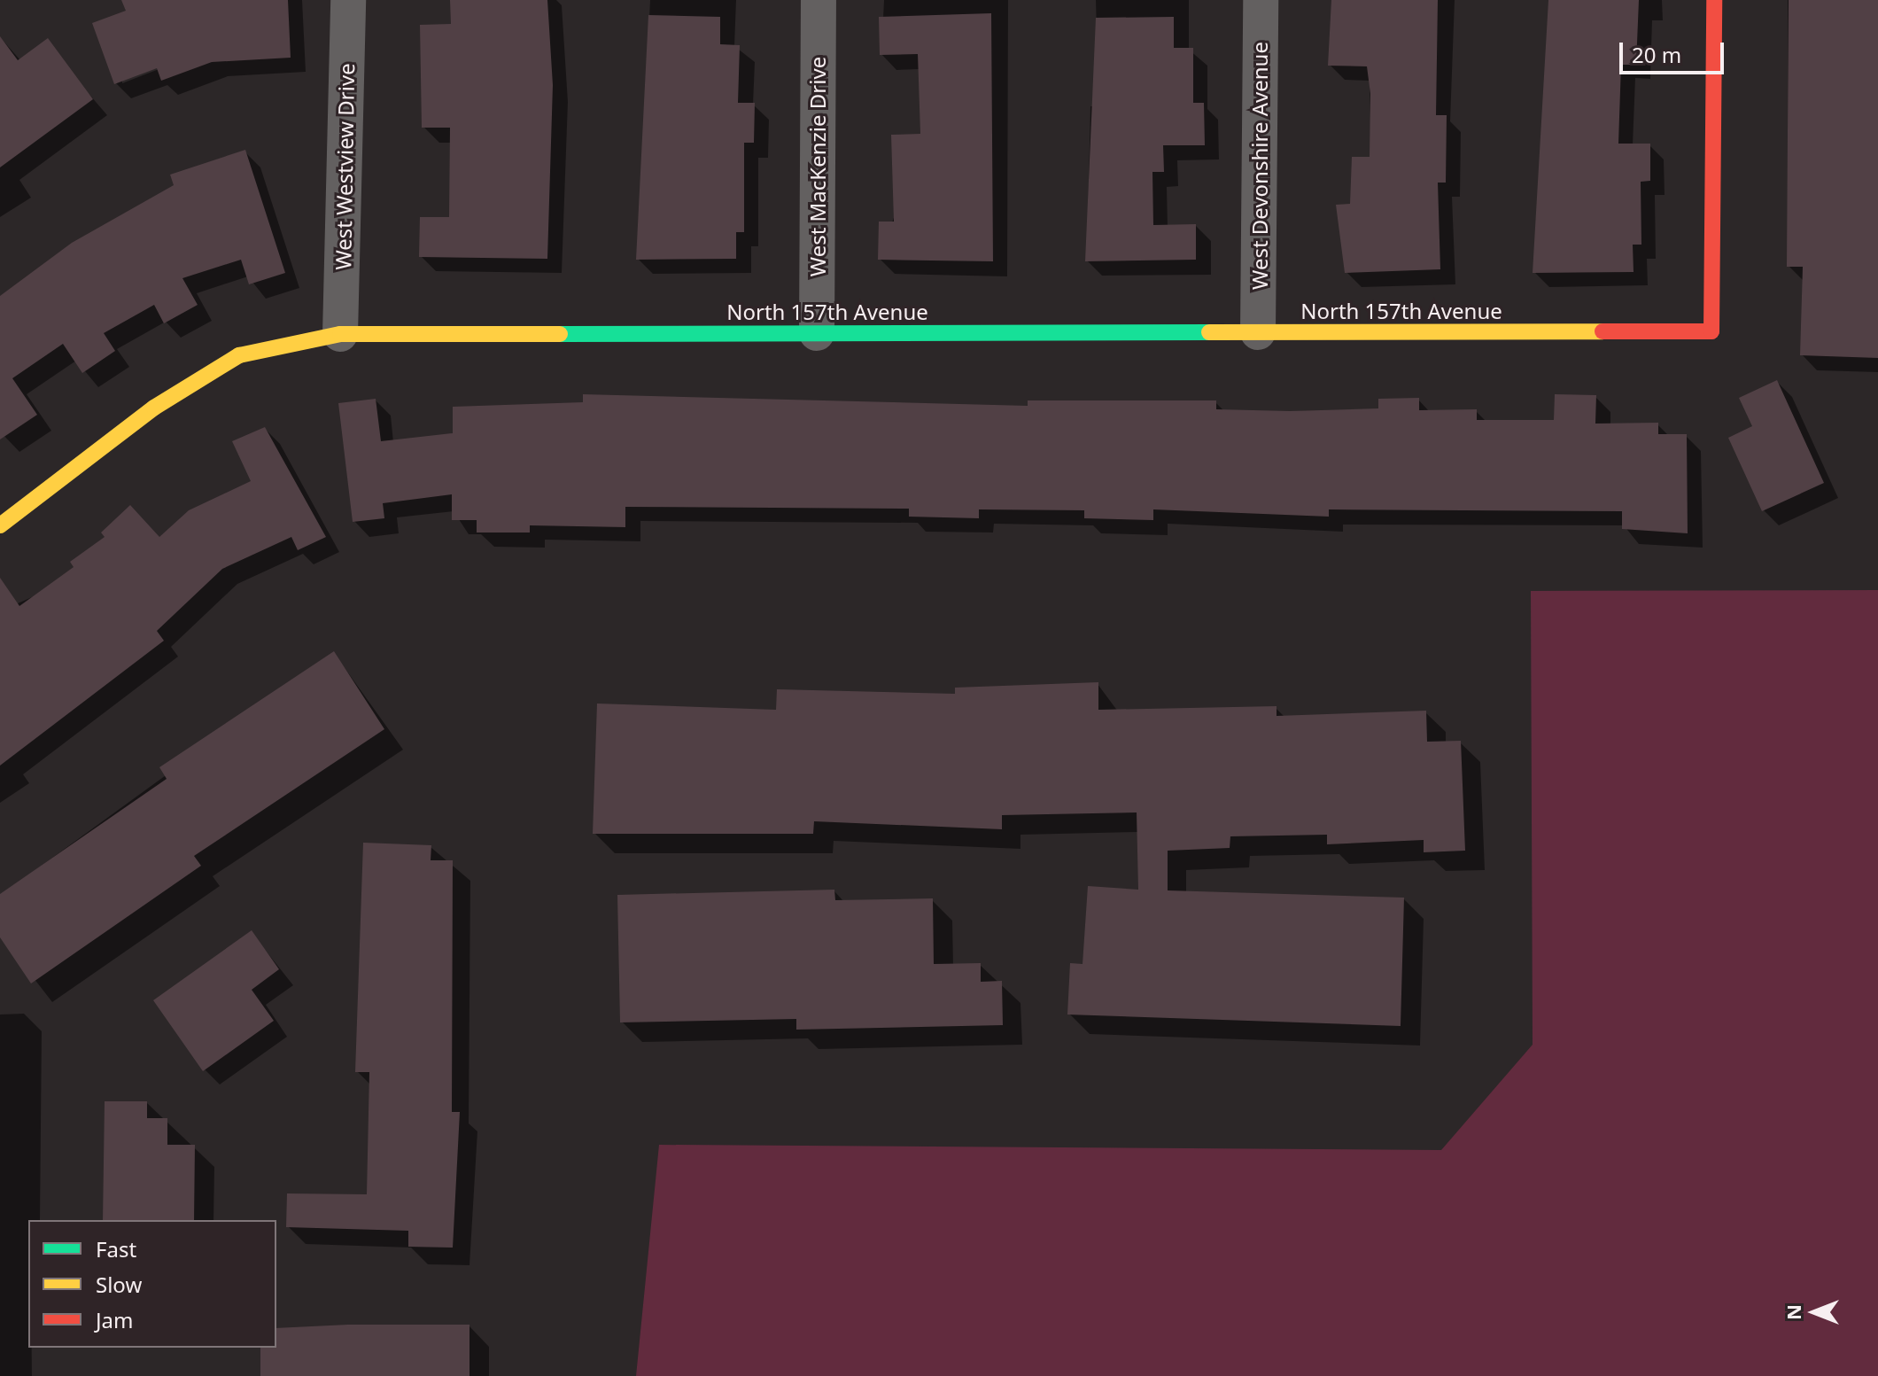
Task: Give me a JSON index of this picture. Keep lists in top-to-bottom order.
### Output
{
  "streets": {
    "street": [
      "West Devonshire Avenue",
      "West Westview Drive",
      "West MacKenzie Drive",
      "North 157th Avenue"
    ]
  },
  "crossings": [
    ["West Devonshire Avenue", "North 157th Avenue"],
    ["West Westview Drive", "North 157th Avenue"],
    ["West MacKenzie Drive", "North 157th Avenue"]
  ],
  "legend": ["Fast", "Slow", "Jam"],
  "scale_bar": "20 m",
  "north": "left"
}
